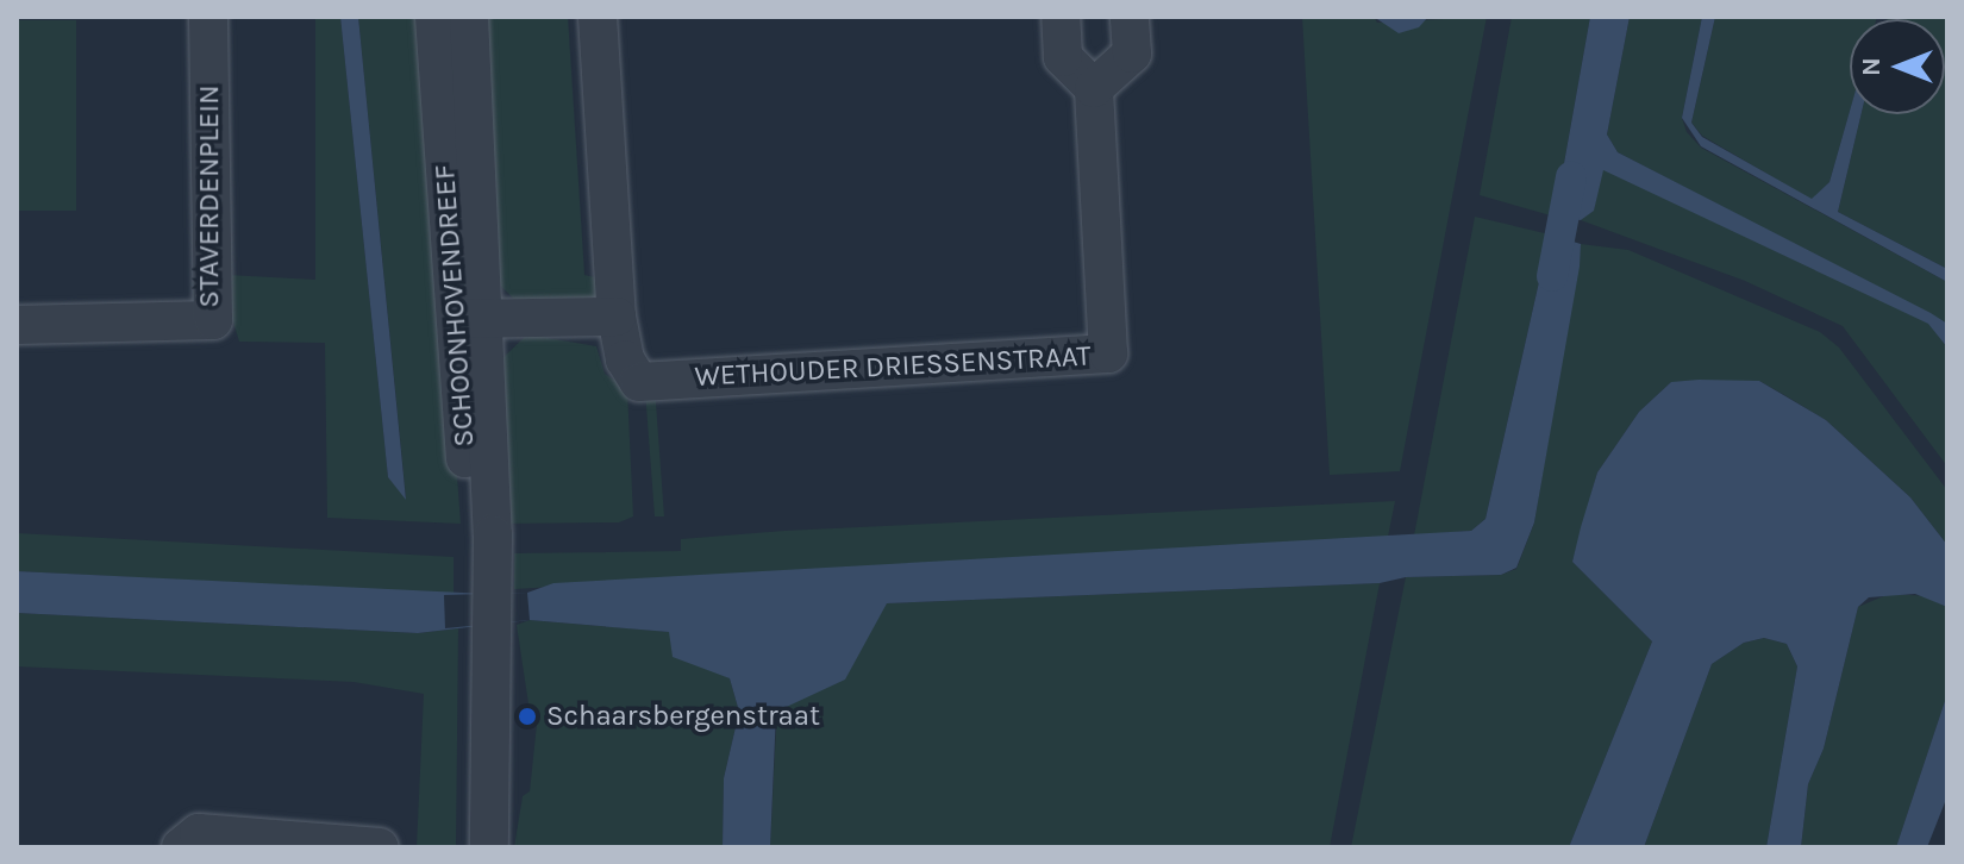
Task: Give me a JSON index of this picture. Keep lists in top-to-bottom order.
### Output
{
  "streets": {
    "street": ["STAVERDENPLEIN", "SCHOONHOVENDREEF", "WETHOUDER DRIESSENSTRAAT"]
  },
  "places": ["Schaarsbergenstraat"],
  "north": "left"
}
